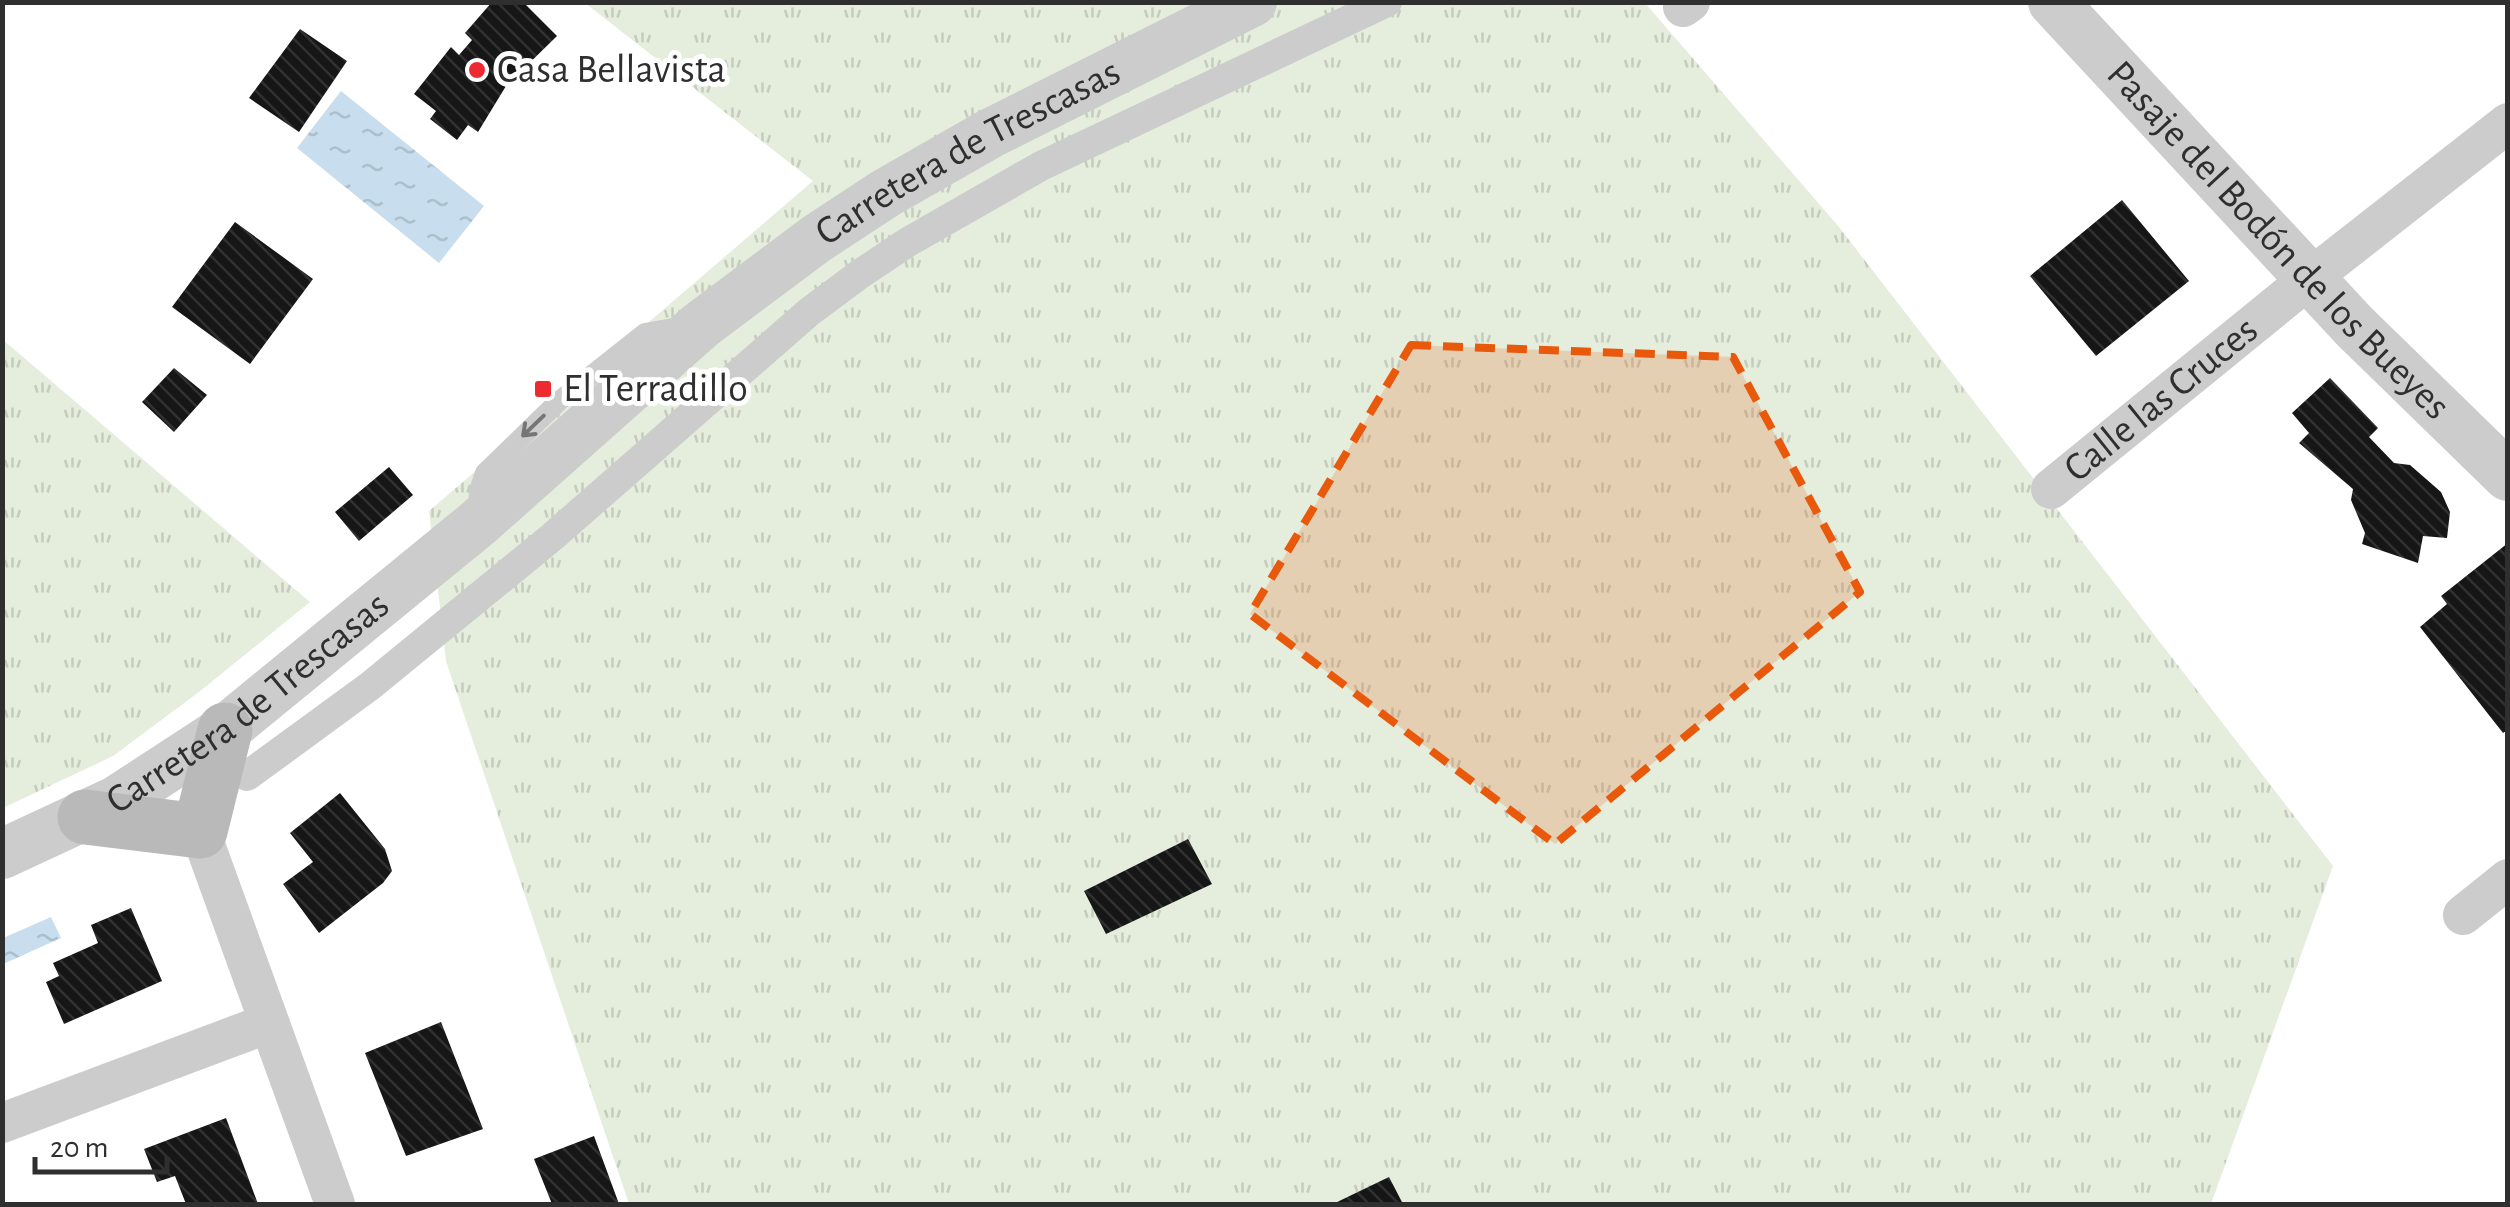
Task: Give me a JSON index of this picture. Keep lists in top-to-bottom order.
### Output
{
  "streets": {
    "street": ["Carretera de Trescasas", "Pasaje del Bodón de los Bueyes", "Calle las Cruces"]
  },
  "crossings": [
    ["Pasaje del Bodón de los Bueyes", "Calle las Cruces"]
  ],
  "places": {
    "other": ["Casa Bellavista"],
    "transit": ["El Terradillo"]
  },
  "scale_bar": "20 m"
}
